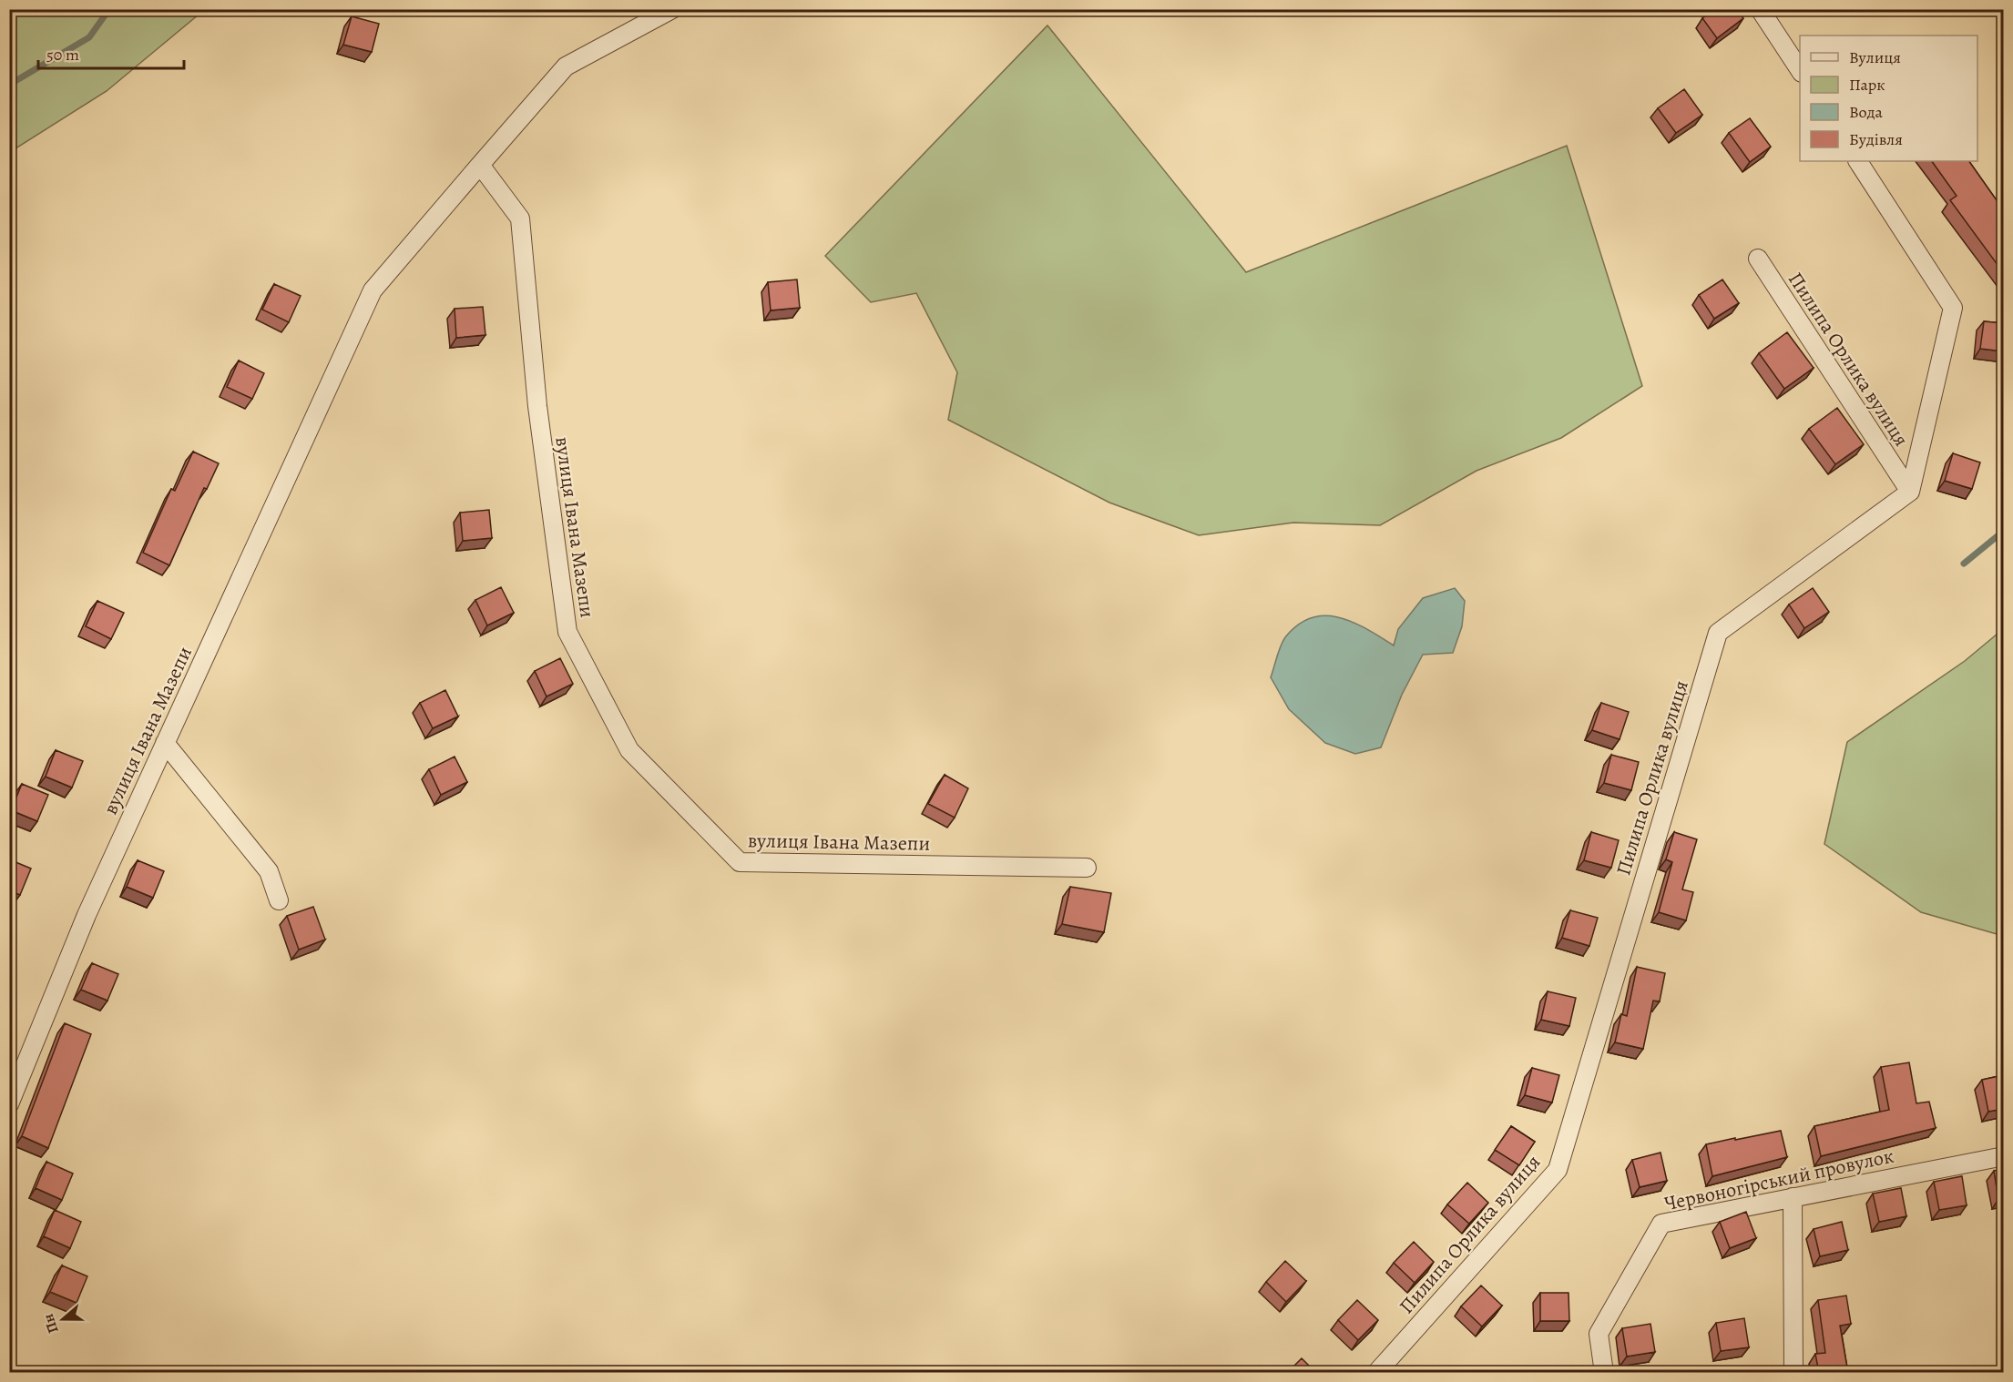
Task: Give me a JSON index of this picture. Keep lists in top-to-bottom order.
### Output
{
  "streets": {
    "street": ["Пилипа Орлика вулиця", "вулиця Івана Мазепи", "Червоногірський провулок"]
  },
  "legend": [
    "Вулиця",
    "Парк",
    "Вода",
    "Будівля"
  ],
  "scale_bar": "50 m",
  "north": "left"
}
